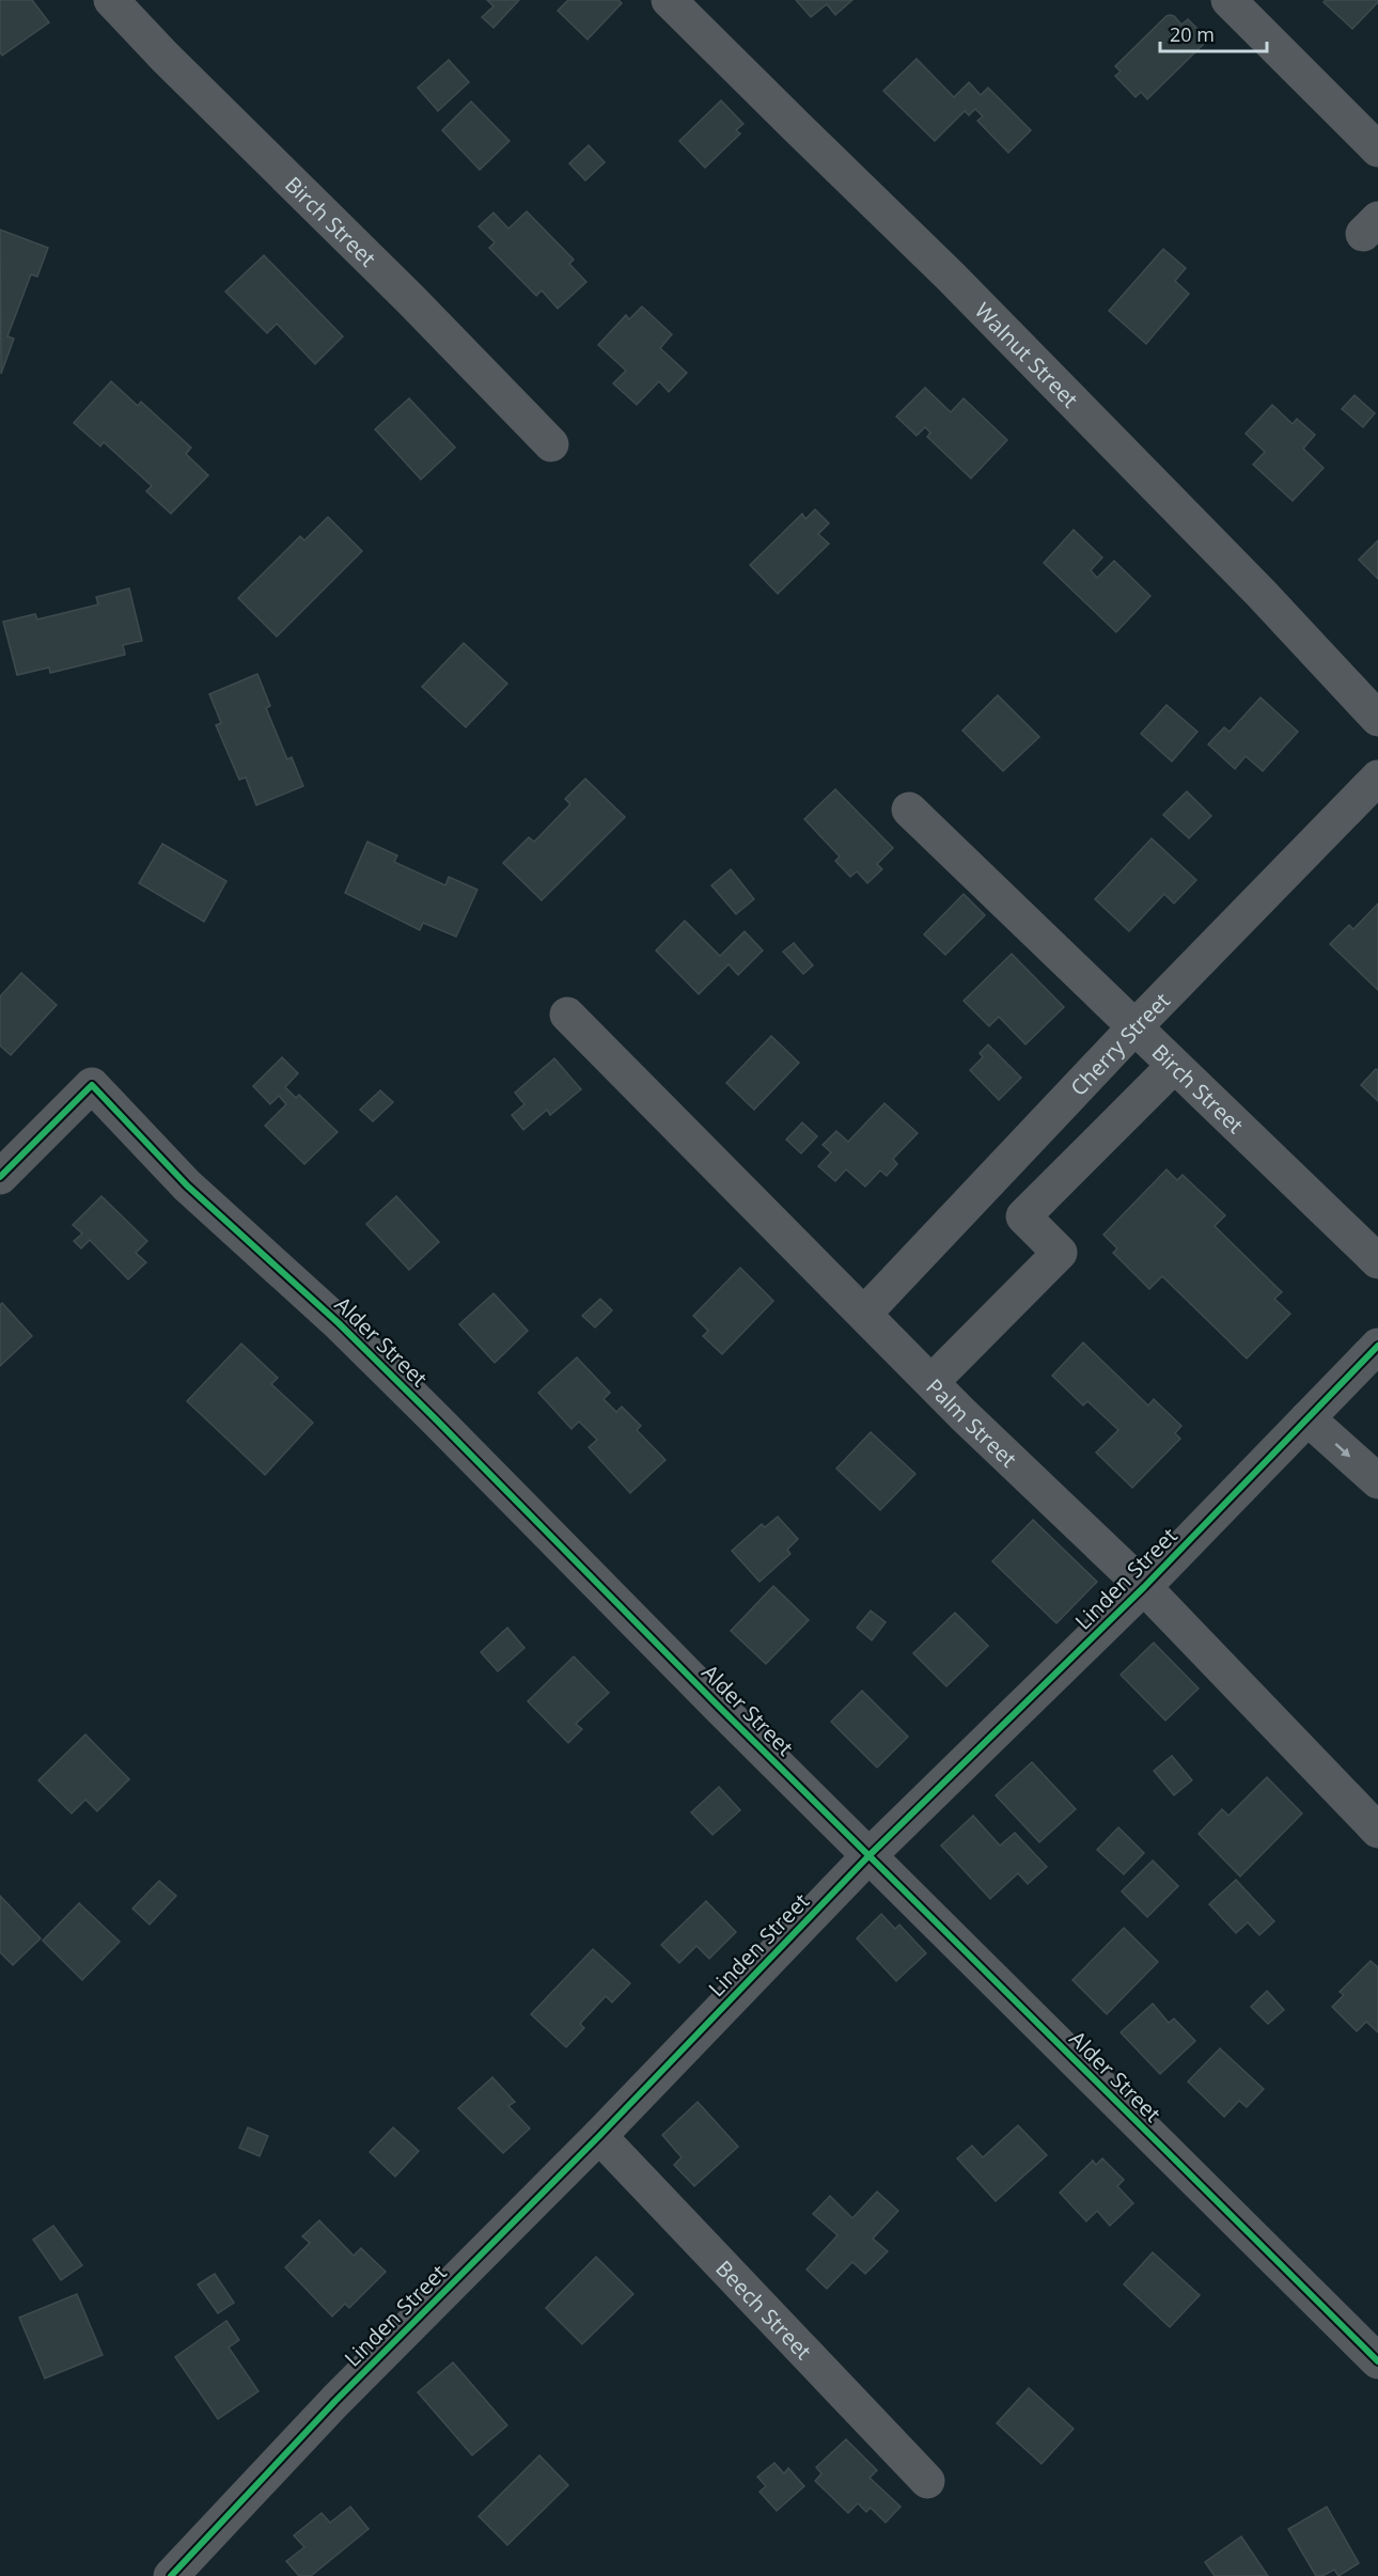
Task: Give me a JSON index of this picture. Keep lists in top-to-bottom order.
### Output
{
  "streets": {
    "street": [
      "Birch Street",
      "Walnut Street",
      "Cherry Street",
      "Alder Street",
      "Palm Street",
      "Linden Street",
      "Beech Street"
    ]
  },
  "crossings": [
    ["Birch Street", "Cherry Street"],
    ["Cherry Street", "Palm Street"],
    ["Alder Street", "Linden Street"],
    ["Palm Street", "Linden Street"],
    ["Linden Street", "Beech Street"]
  ],
  "scale_bar": "20 m"
}
